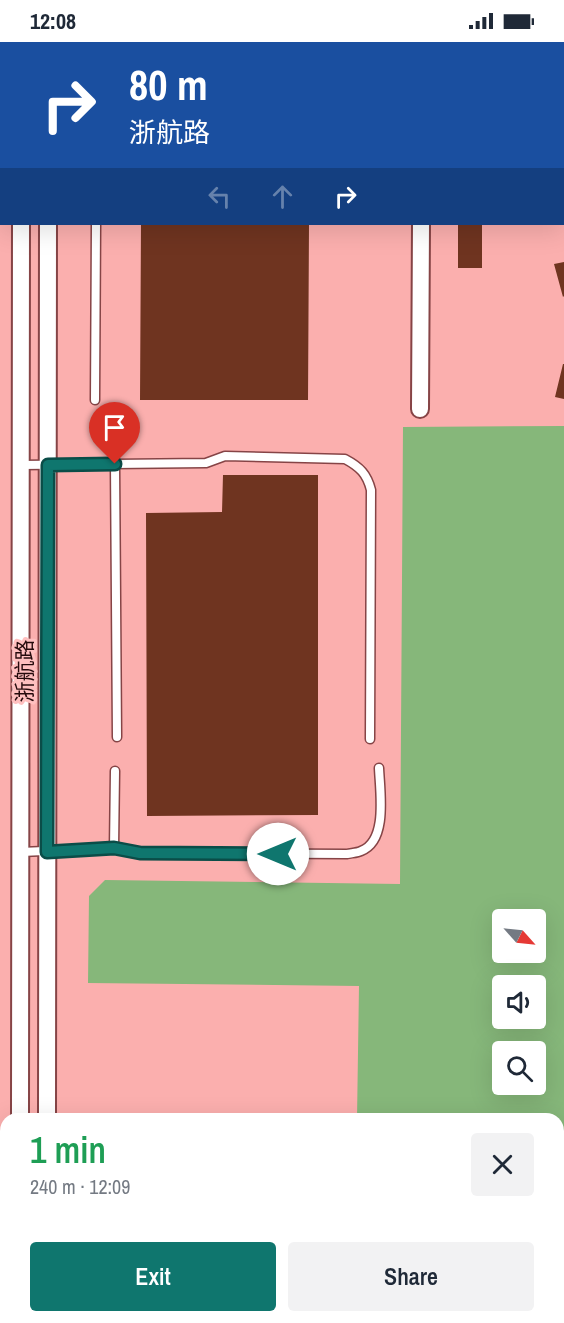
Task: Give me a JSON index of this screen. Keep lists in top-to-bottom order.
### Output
{
  "streets": {
    "street": ["浙航路"]
  },
  "north": "bottom right",
  "page": {
    "status": "12:08",
    "turn": ["80 m", "浙航路"],
    "heading": ["1 min", "240 m · 12:09"],
    "buttons": ["Exit", "Share"]
  }
}
